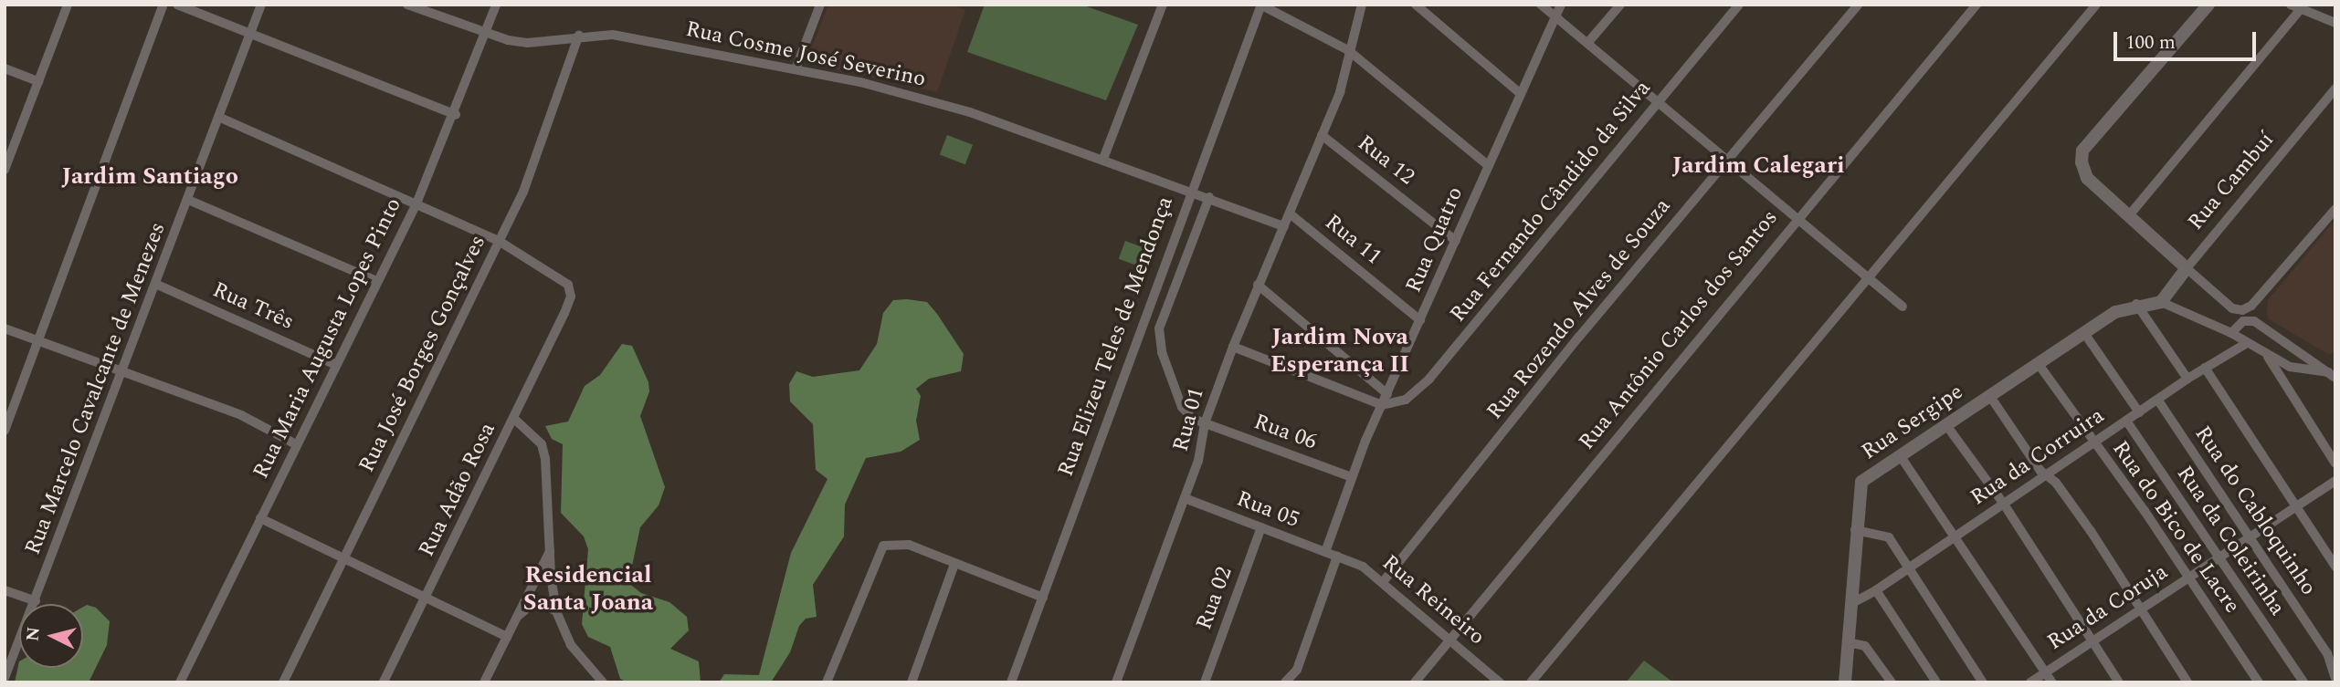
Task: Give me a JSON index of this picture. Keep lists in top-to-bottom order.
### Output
{
  "streets": {
    "street": [
      "Rua Cosme José Severino",
      "Rua 12",
      "Rua Cambuí",
      "Rua Fernando Cândido da Silva",
      "Rua 11",
      "Rua Quatro",
      "Rua Três",
      "Rua Rozendo Alves de Souza",
      "Rua Antônio Carlos dos Santos",
      "Rua Elizeu Teles de Mendonça",
      "Rua Maria Augusta Lopes Pinto",
      "Rua José Borges Gonçalves",
      "Rua Marcelo Cavalcante de Menezes",
      "Rua 01",
      "Rua Sergipe",
      "Rua 06",
      "Rua da Corruira",
      "Rua Adão Rosa",
      "Rua 05",
      "Rua do Cabloquinho",
      "Rua do Bico de Lacre",
      "Rua da Coleirinha",
      "Rua 02",
      "Rua Reineiro",
      "Rua da Coruja"
    ]
  },
  "crossings": [
    ["Rua Cosme José Severino", "Rua Elizeu Teles de Mendonça"],
    ["Rua Cosme José Severino", "Rua Maria Augusta Lopes Pinto"],
    ["Rua Cosme José Severino", "Rua José Borges Gonçalves"],
    ["Rua 12", "Rua Quatro"],
    ["Rua 12", "Rua 01"],
    ["Rua Cambuí", "Rua Sergipe"],
    ["Rua Fernando Cândido da Silva", "Rua Quatro"],
    ["Rua 11", "Rua Quatro"],
    ["Rua 11", "Rua 01"],
    ["Rua Quatro", "Rua 06"],
    ["Rua Quatro", "Rua 05"],
    ["Rua Três", "Rua Maria Augusta Lopes Pinto"],
    ["Rua Três", "Rua Marcelo Cavalcante de Menezes"],
    ["Rua Rozendo Alves de Souza", "Rua Reineiro"],
    ["Rua Antônio Carlos dos Santos", "Rua Reineiro"],
    ["Rua José Borges Gonçalves", "Rua Adão Rosa"],
    ["Rua 01", "Rua 06"],
    ["Rua 01", "Rua 05"],
    ["Rua Sergipe", "Rua da Corruira"],
    ["Rua Sergipe", "Rua do Bico de Lacre"],
    ["Rua da Corruira", "Rua do Cabloquinho"],
    ["Rua da Corruira", "Rua do Bico de Lacre"],
    ["Rua da Corruira", "Rua da Coleirinha"],
    ["Rua 05", "Rua 02"],
    ["Rua 05", "Rua Reineiro"],
    ["Rua do Cabloquinho", "Rua da Coruja"],
    ["Rua do Bico de Lacre", "Rua da Coruja"],
    ["Rua da Coleirinha", "Rua da Coruja"]
  ],
  "districts": [
    "Jardim Calegari",
    "Jardim Santiago",
    "Jardim Nova Esperança II",
    "Residencial Santa Joana"
  ],
  "scale_bar": "100 m",
  "north": "left"
}
